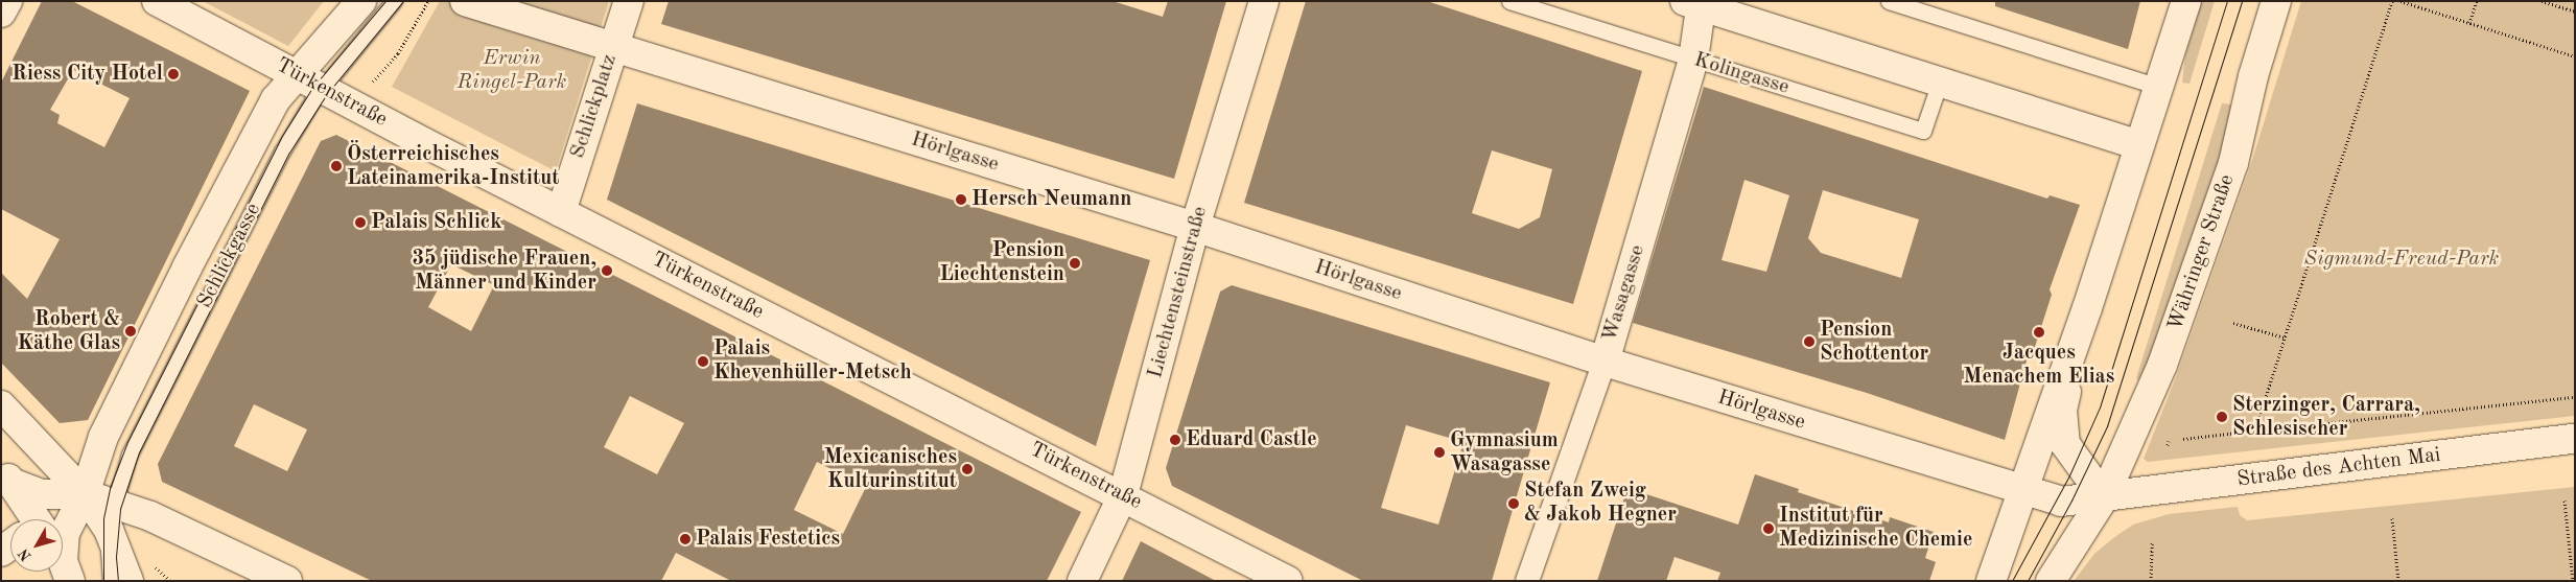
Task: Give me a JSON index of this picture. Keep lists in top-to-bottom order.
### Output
{
  "streets": {
    "street": [
      "Türkenstraße",
      "Schlickplatz",
      "Hörlgasse",
      "Währinger Straße",
      "Schlickgasse",
      "Liechtensteinstraße",
      "Wasagasse",
      "Straße des Achten Mai"
    ],
    "lane": ["Kolingasse"]
  },
  "crossings": [
    ["Kolingasse", "Wasagasse"],
    ["Türkenstraße", "Schlickplatz"],
    ["Türkenstraße", "Schlickgasse"],
    ["Türkenstraße", "Liechtensteinstraße"],
    ["Schlickplatz", "Hörlgasse"],
    ["Hörlgasse", "Währinger Straße"],
    ["Hörlgasse", "Liechtensteinstraße"],
    ["Hörlgasse", "Wasagasse"],
    ["Hörlgasse", "Straße des Achten Mai"],
    ["Währinger Straße", "Straße des Achten Mai"]
  ],
  "parks": ["Erwin Ringel-Park", "Sigmund-Freud-Park"],
  "places": [
    "Riess City Hotel",
    "Österreichisches Lateinamerika-Institut",
    "Hersch Neumann",
    "Palais Schlick",
    "Pension Liechtenstein",
    "35 jüdische Frauen, Männer und Kinder",
    "Robert & Käthe Glas",
    "Jacques Menachem Elias",
    "Pension Schottentor",
    "Palais Khevenhüller-Metsch",
    "Sterzinger, Carrara, Schlesischer",
    "Eduard Castle",
    "Gymnasium Wasagasse",
    "Mexicanisches Kulturinstitut",
    "Stefan Zweig & Jakob Hegner",
    "Institut für Medizinische Chemie",
    "Palais Festetics"
  ],
  "north": "bottom left"
}
